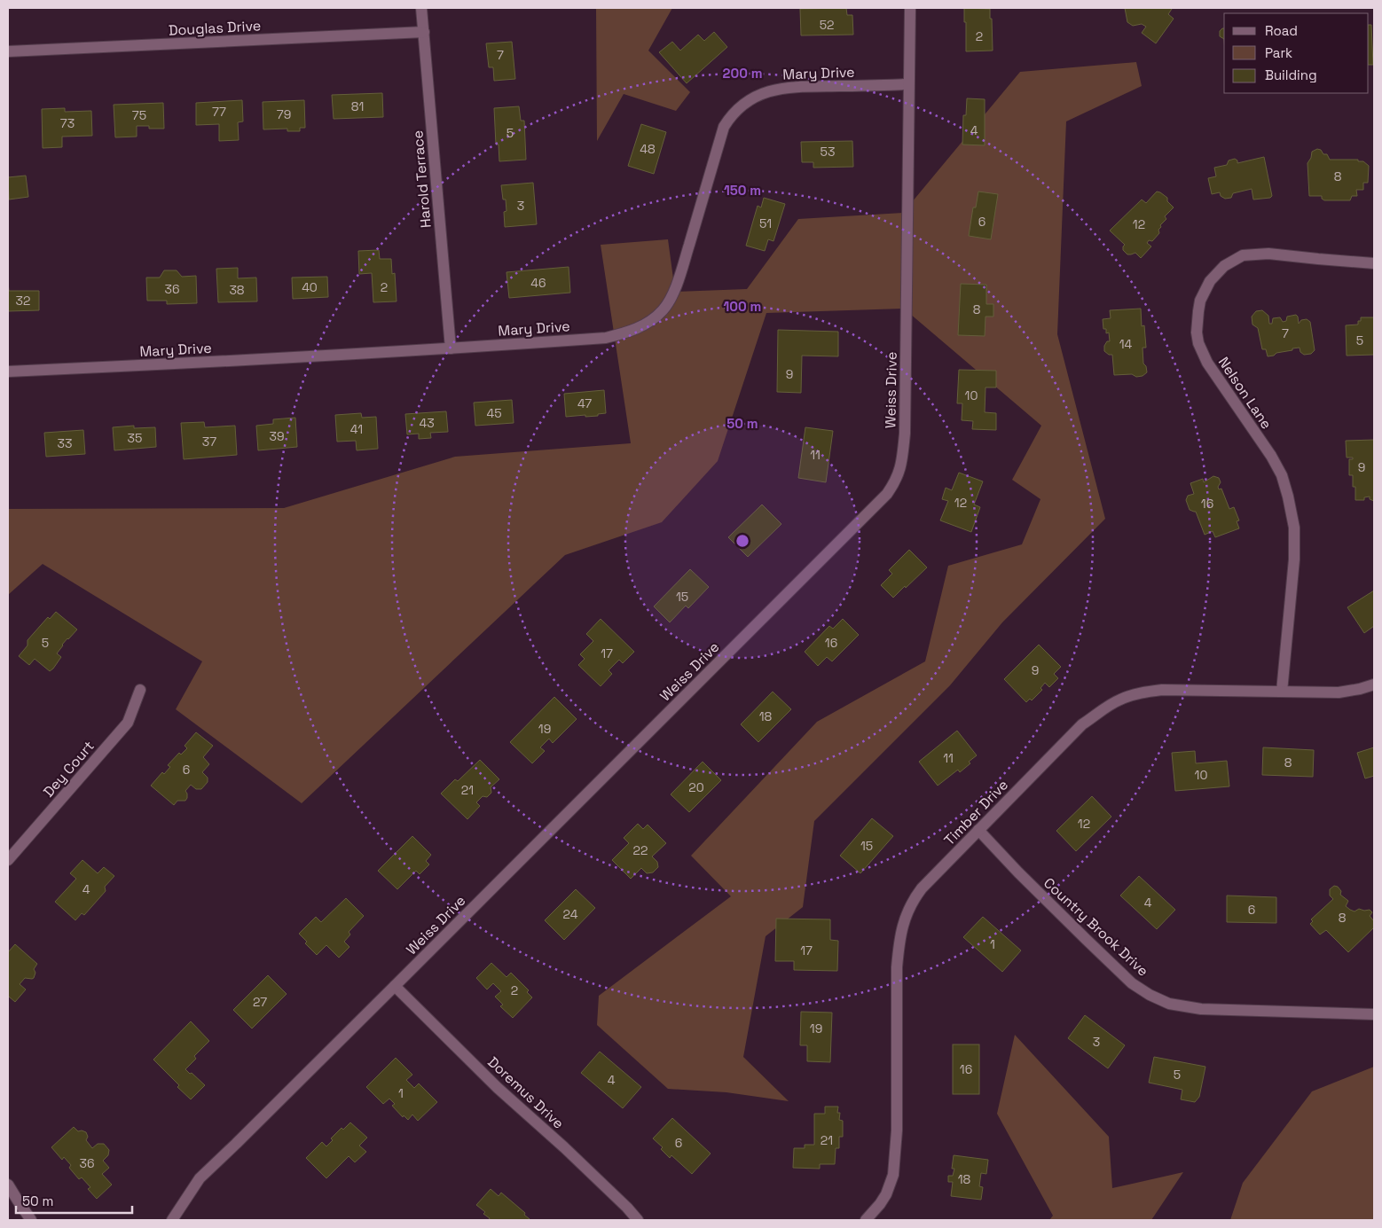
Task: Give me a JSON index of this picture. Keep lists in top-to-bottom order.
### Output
{
  "streets": {
    "street": [
      "Douglas Drive",
      "Mary Drive",
      "Harold Terrace",
      "Weiss Drive",
      "Nelson Lane",
      "Dey Court",
      "Timber Drive",
      "Country Brook Drive",
      "Doremus Drive"
    ]
  },
  "crossings": [
    ["Douglas Drive", "Harold Terrace"],
    ["Mary Drive", "Harold Terrace"],
    ["Mary Drive", "Weiss Drive"],
    ["Weiss Drive", "Doremus Drive"],
    ["Nelson Lane", "Timber Drive"],
    ["Timber Drive", "Country Brook Drive"]
  ],
  "house_numbers": [
    "52",
    "2",
    "7",
    "81",
    "77",
    "79",
    "75",
    "73",
    "4",
    "5",
    "48",
    "53",
    "8",
    "3",
    "6",
    "51",
    "12",
    "46",
    "40",
    "2",
    "36",
    "38",
    "32",
    "8",
    "7",
    "5",
    "14",
    "9",
    "10",
    "47",
    "45",
    "43",
    "41",
    "39",
    "35",
    "37",
    "33",
    "11",
    "9",
    "12",
    "16",
    "15",
    "5",
    "16",
    "17",
    "9",
    "18",
    "19",
    "11",
    "8",
    "6",
    "10",
    "20",
    "21",
    "12",
    "15",
    "22",
    "4",
    "4",
    "6",
    "24",
    "8",
    "1",
    "17",
    "2",
    "27",
    "19",
    "3",
    "16",
    "5",
    "4",
    "1",
    "21",
    "6",
    "36",
    "18"
  ],
  "legend": ["Road", "Park", "Building"],
  "scale_bar": "50 m",
  "rings": [
    "200 m",
    "150 m",
    "100 m",
    "50 m"
  ]
}
